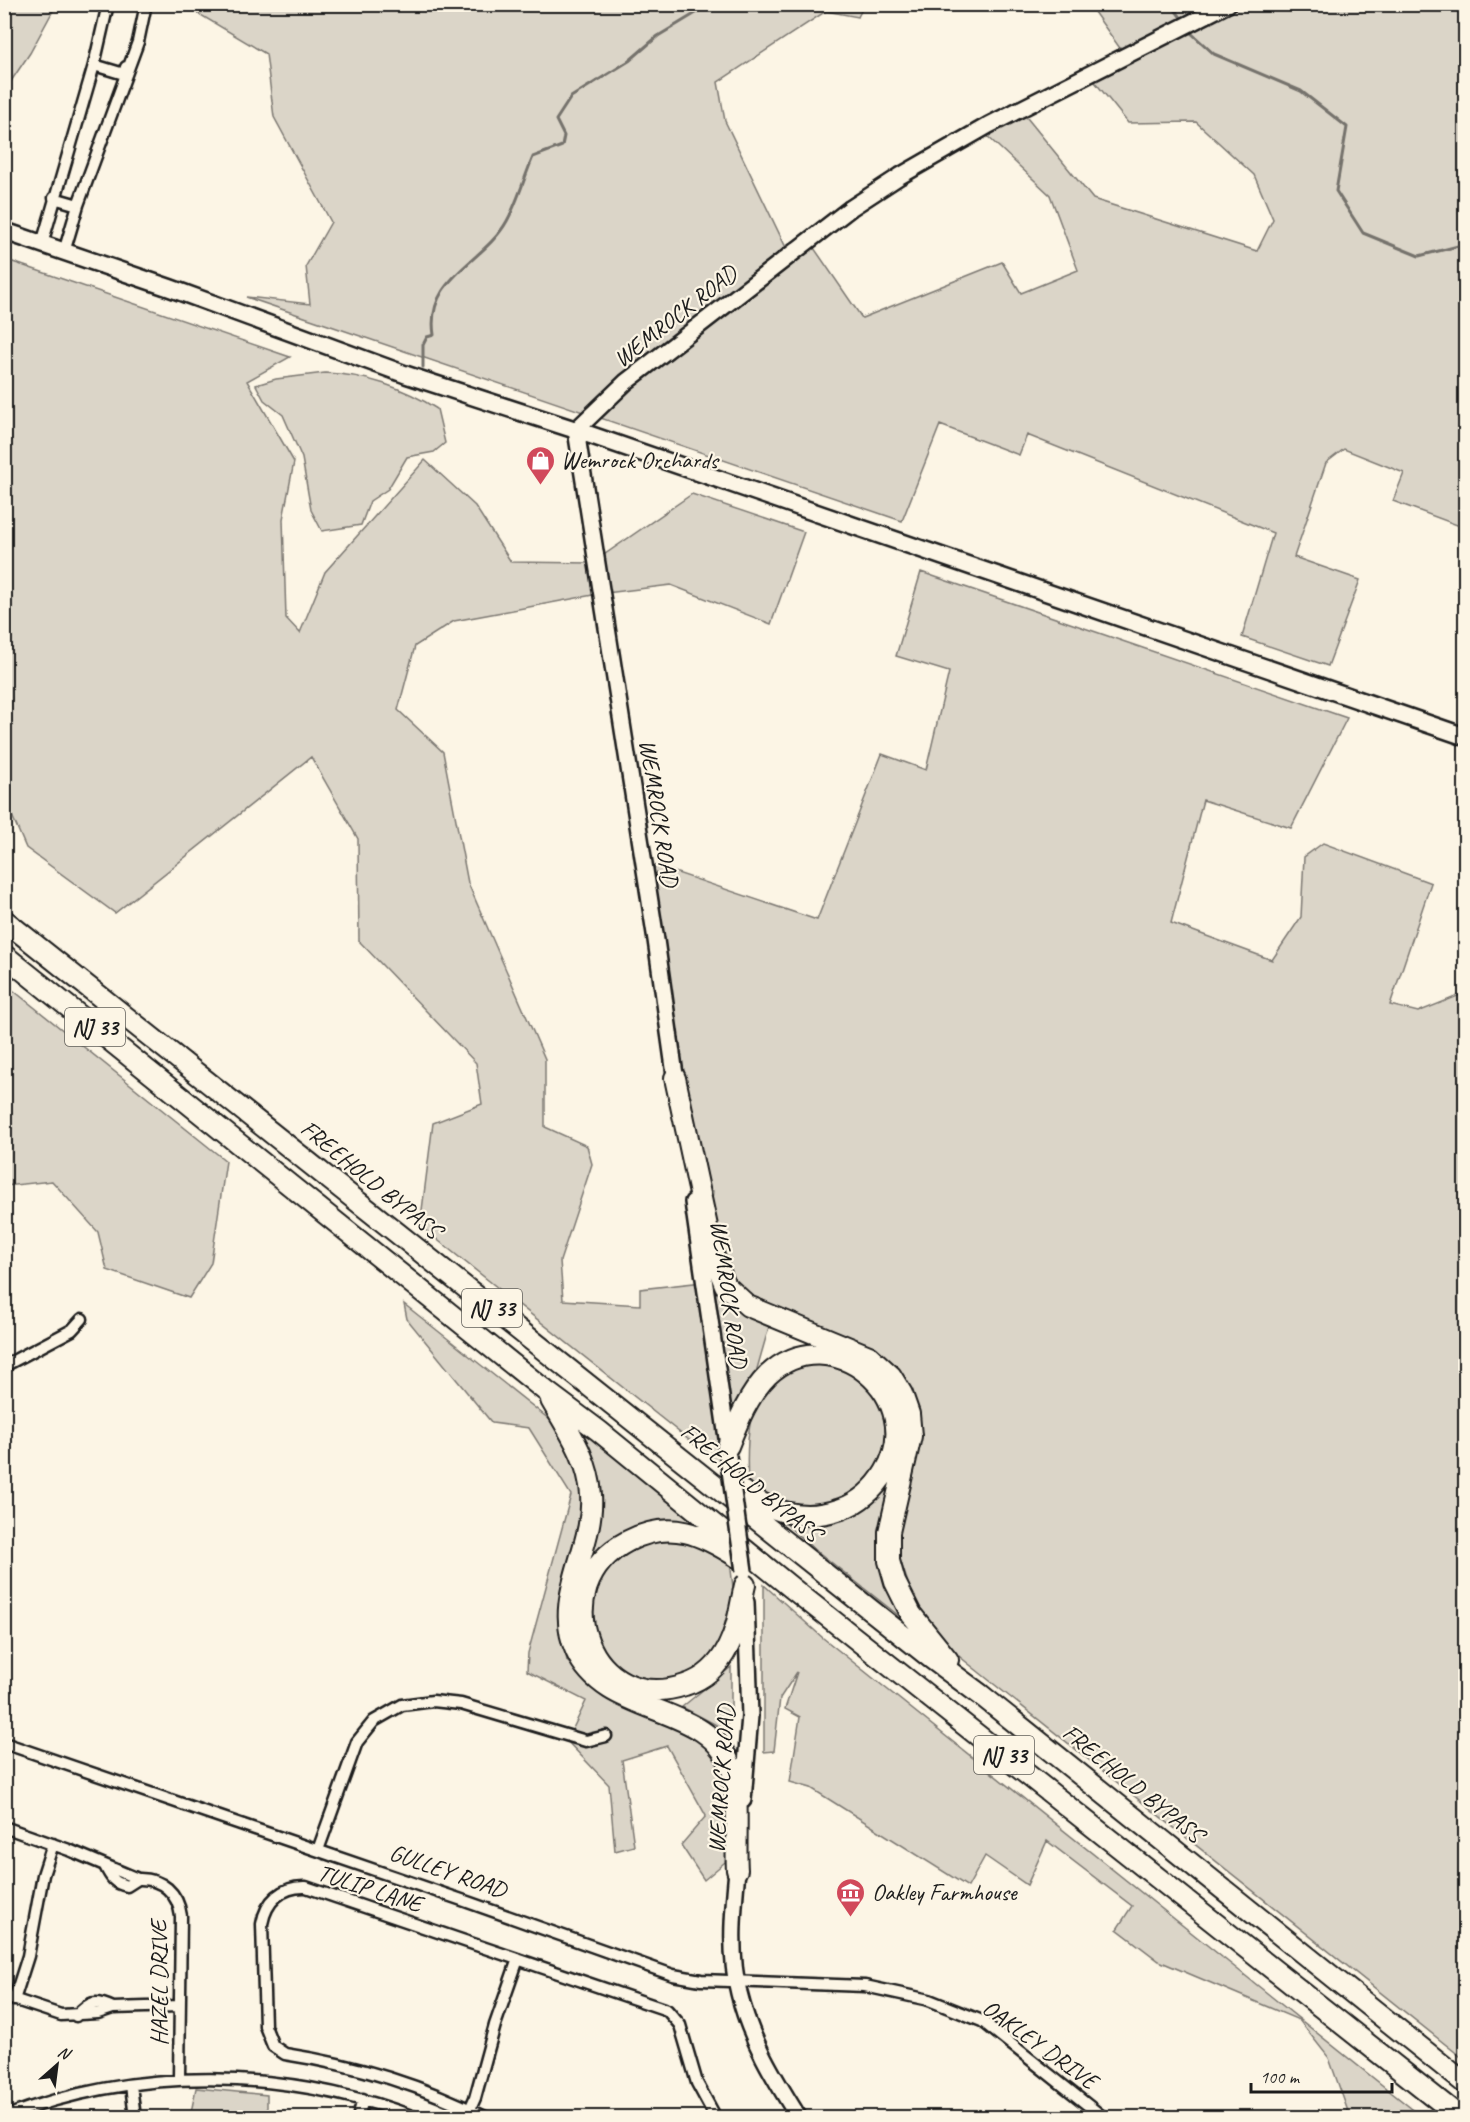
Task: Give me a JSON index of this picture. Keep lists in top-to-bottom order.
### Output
{
  "streets": {
    "highway": ["NJ 33", "FREEHOLD BYPASS"],
    "street": [
      "WEMROCK ROAD",
      "GULLEY ROAD",
      "TULIP LANE",
      "HAZEL DRIVE",
      "OAKLEY DRIVE"
    ]
  },
  "crossings": [
    ["WEMROCK ROAD", "GULLEY ROAD"],
    ["WEMROCK ROAD", "OAKLEY DRIVE"],
    ["GULLEY ROAD", "OAKLEY DRIVE"]
  ],
  "places": {
    "shop": ["Wemrock Orchards"],
    "museum": ["Oakley Farmhouse"]
  },
  "scale_bar": "100 m",
  "north": "top right"
}
